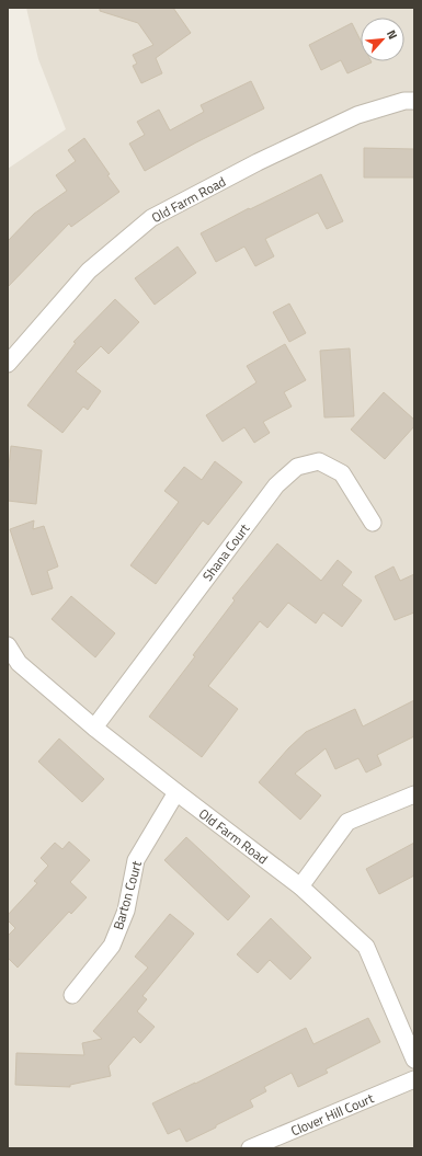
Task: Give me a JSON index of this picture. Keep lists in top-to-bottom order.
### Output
{
  "streets": {
    "street": [
      "Old Farm Road",
      "Shana Court",
      "Barton Court",
      "Clover Hill Court"
    ]
  },
  "crossings": [
    ["Old Farm Road", "Shana Court"],
    ["Old Farm Road", "Barton Court"]
  ],
  "north": "top right"
}
